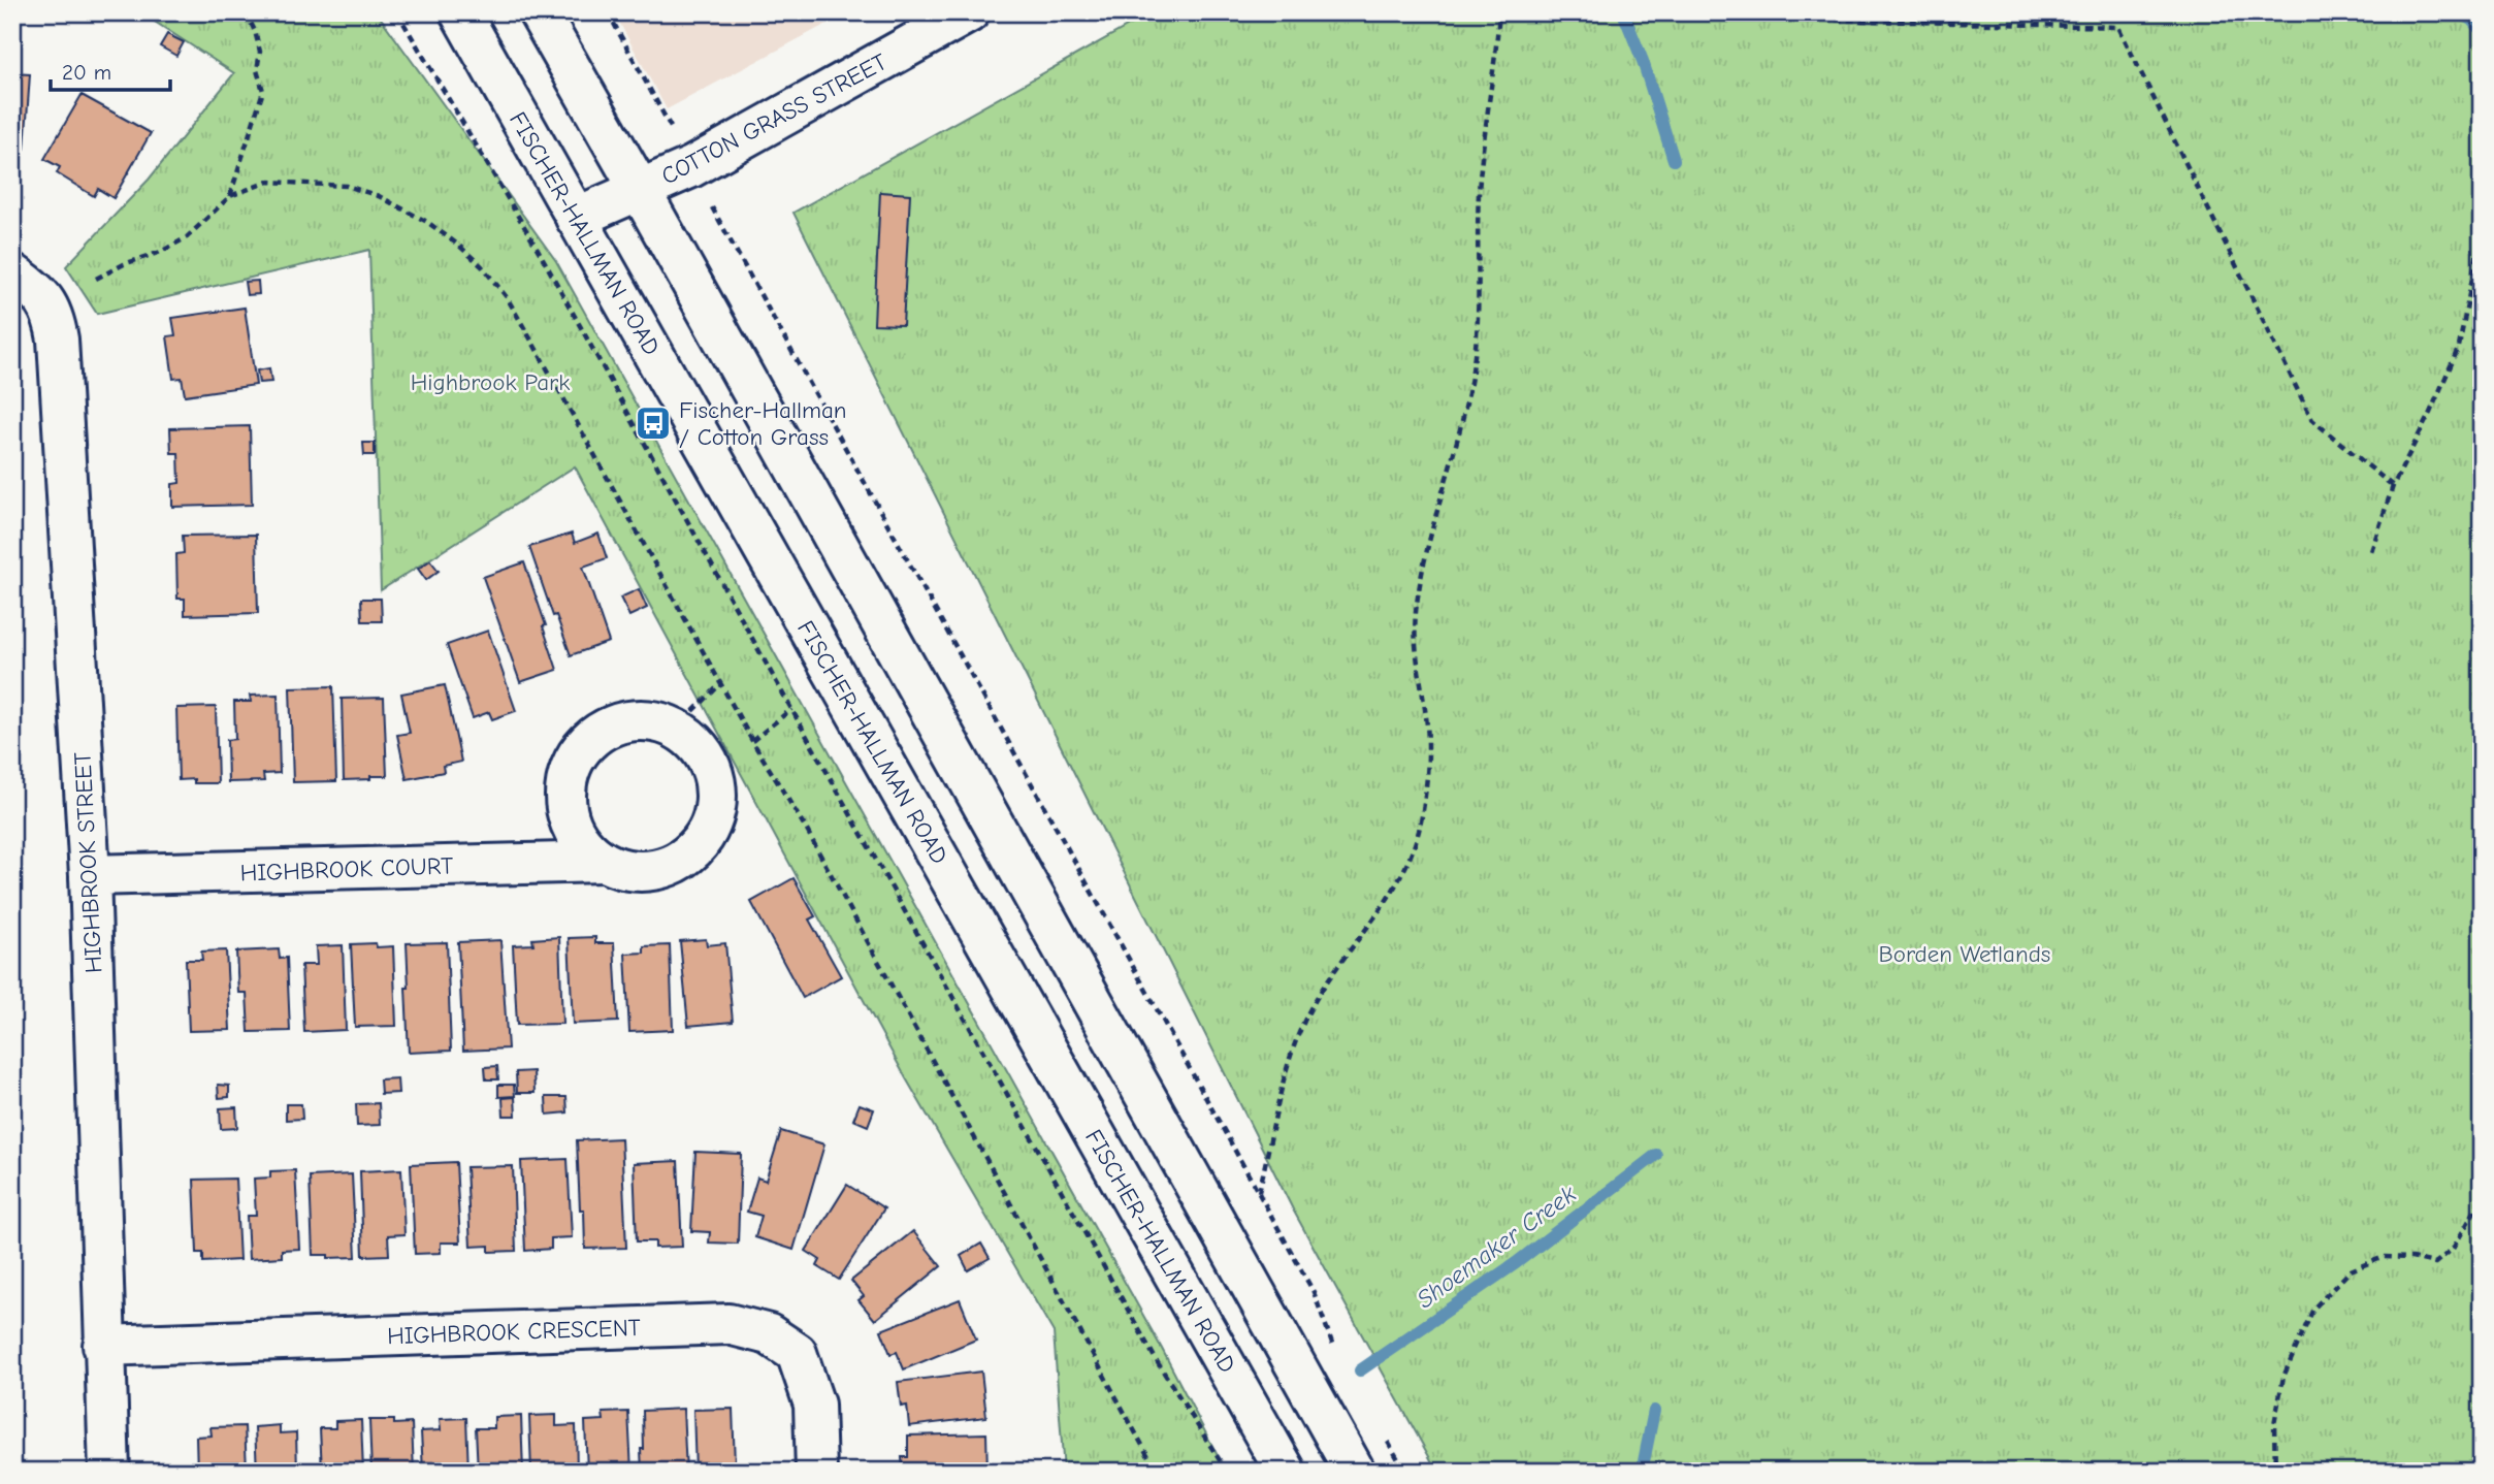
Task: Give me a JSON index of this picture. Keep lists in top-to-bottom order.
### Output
{
  "streets": {
    "street": [
      "COTTON GRASS STREET",
      "FISCHER-HALLMAN ROAD",
      "HIGHBROOK STREET",
      "HIGHBROOK COURT",
      "HIGHBROOK CRESCENT"
    ]
  },
  "crossings": [
    ["COTTON GRASS STREET", "FISCHER-HALLMAN ROAD"],
    ["HIGHBROOK STREET", "HIGHBROOK COURT"],
    ["HIGHBROOK STREET", "HIGHBROOK CRESCENT"]
  ],
  "water": ["Shoemaker Creek"],
  "parks": ["Highbrook Park", "Borden Wetlands"],
  "places": {
    "bus stop": ["Fischer-Hallman / Cotton Grass"]
  },
  "scale_bar": "20 m"
}
